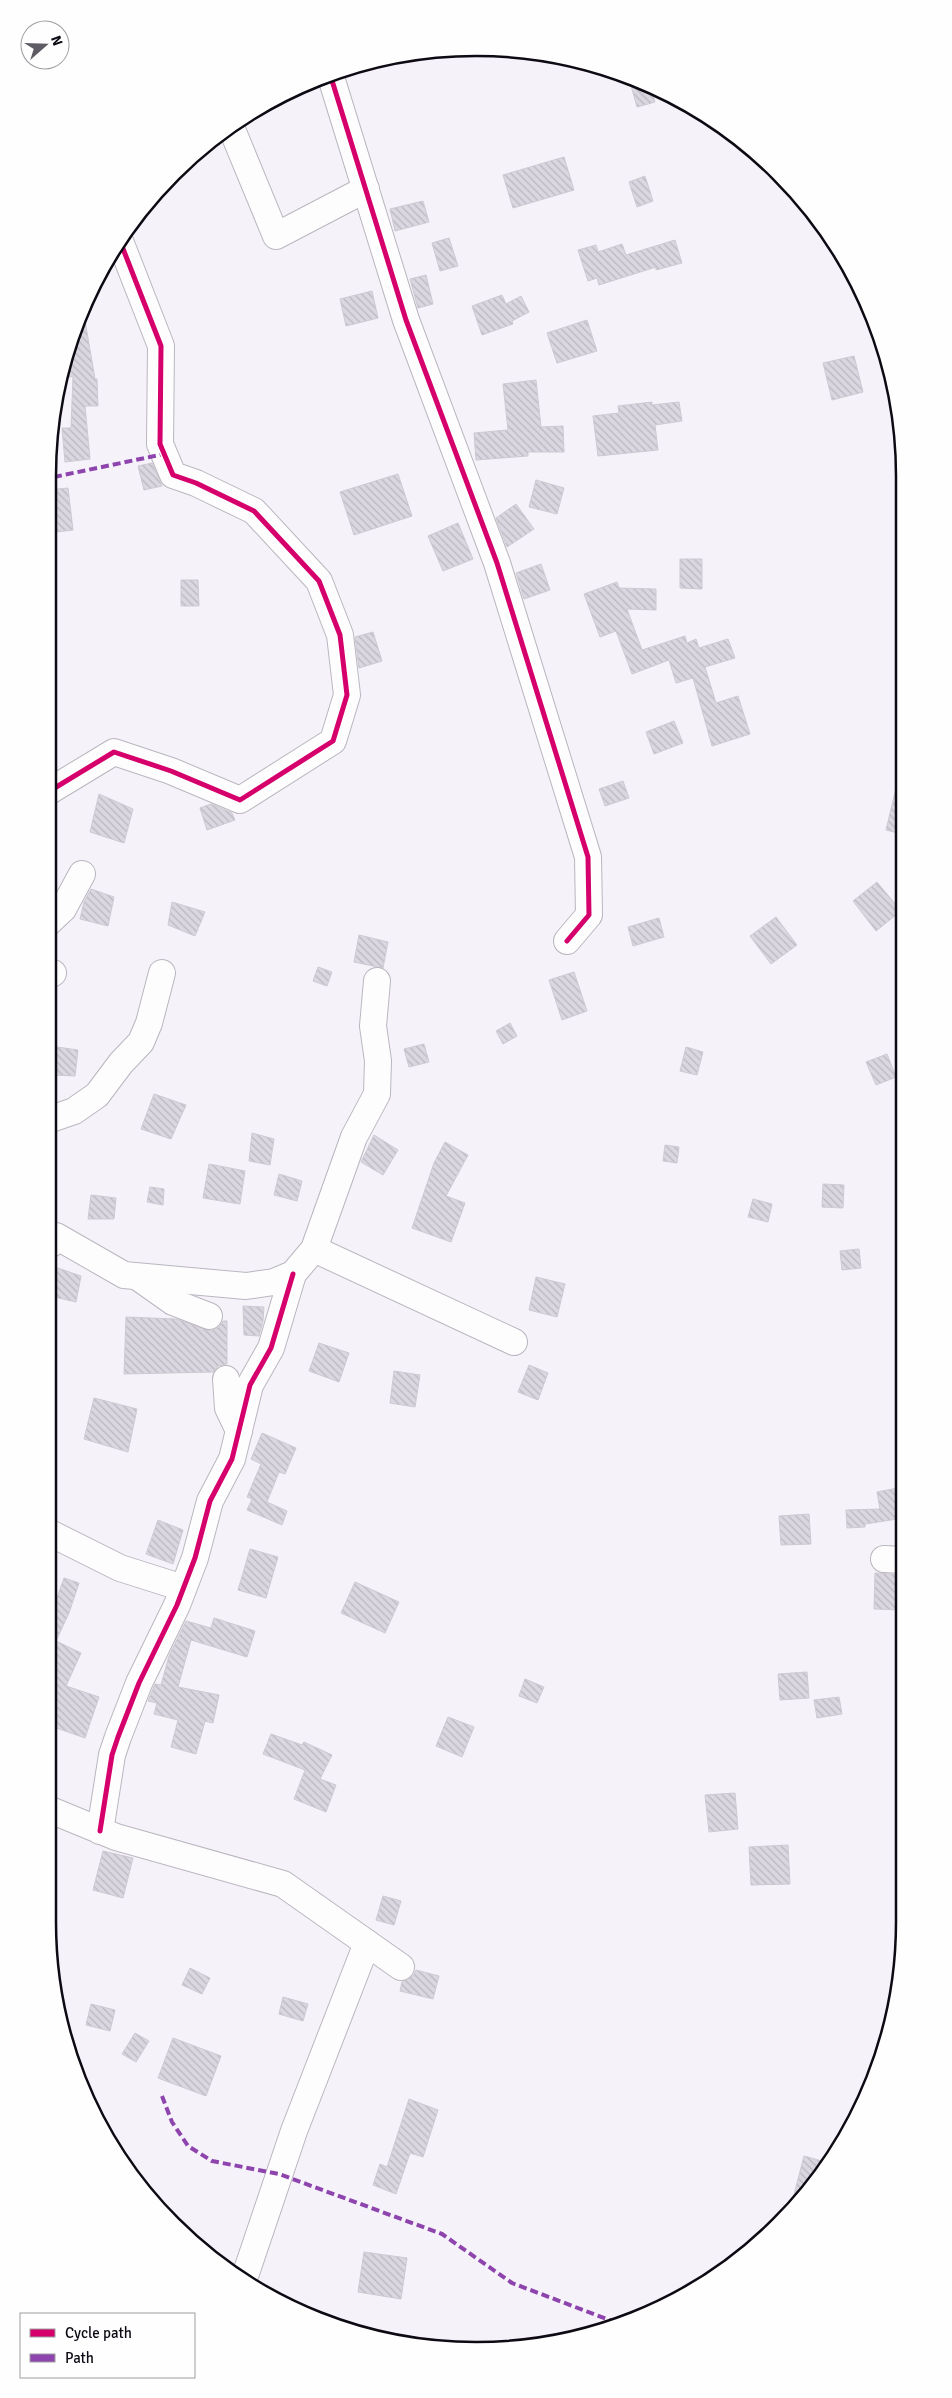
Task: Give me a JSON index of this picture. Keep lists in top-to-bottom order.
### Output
{
  "legend": ["Cycle path", "Path"],
  "north": "right"
}
